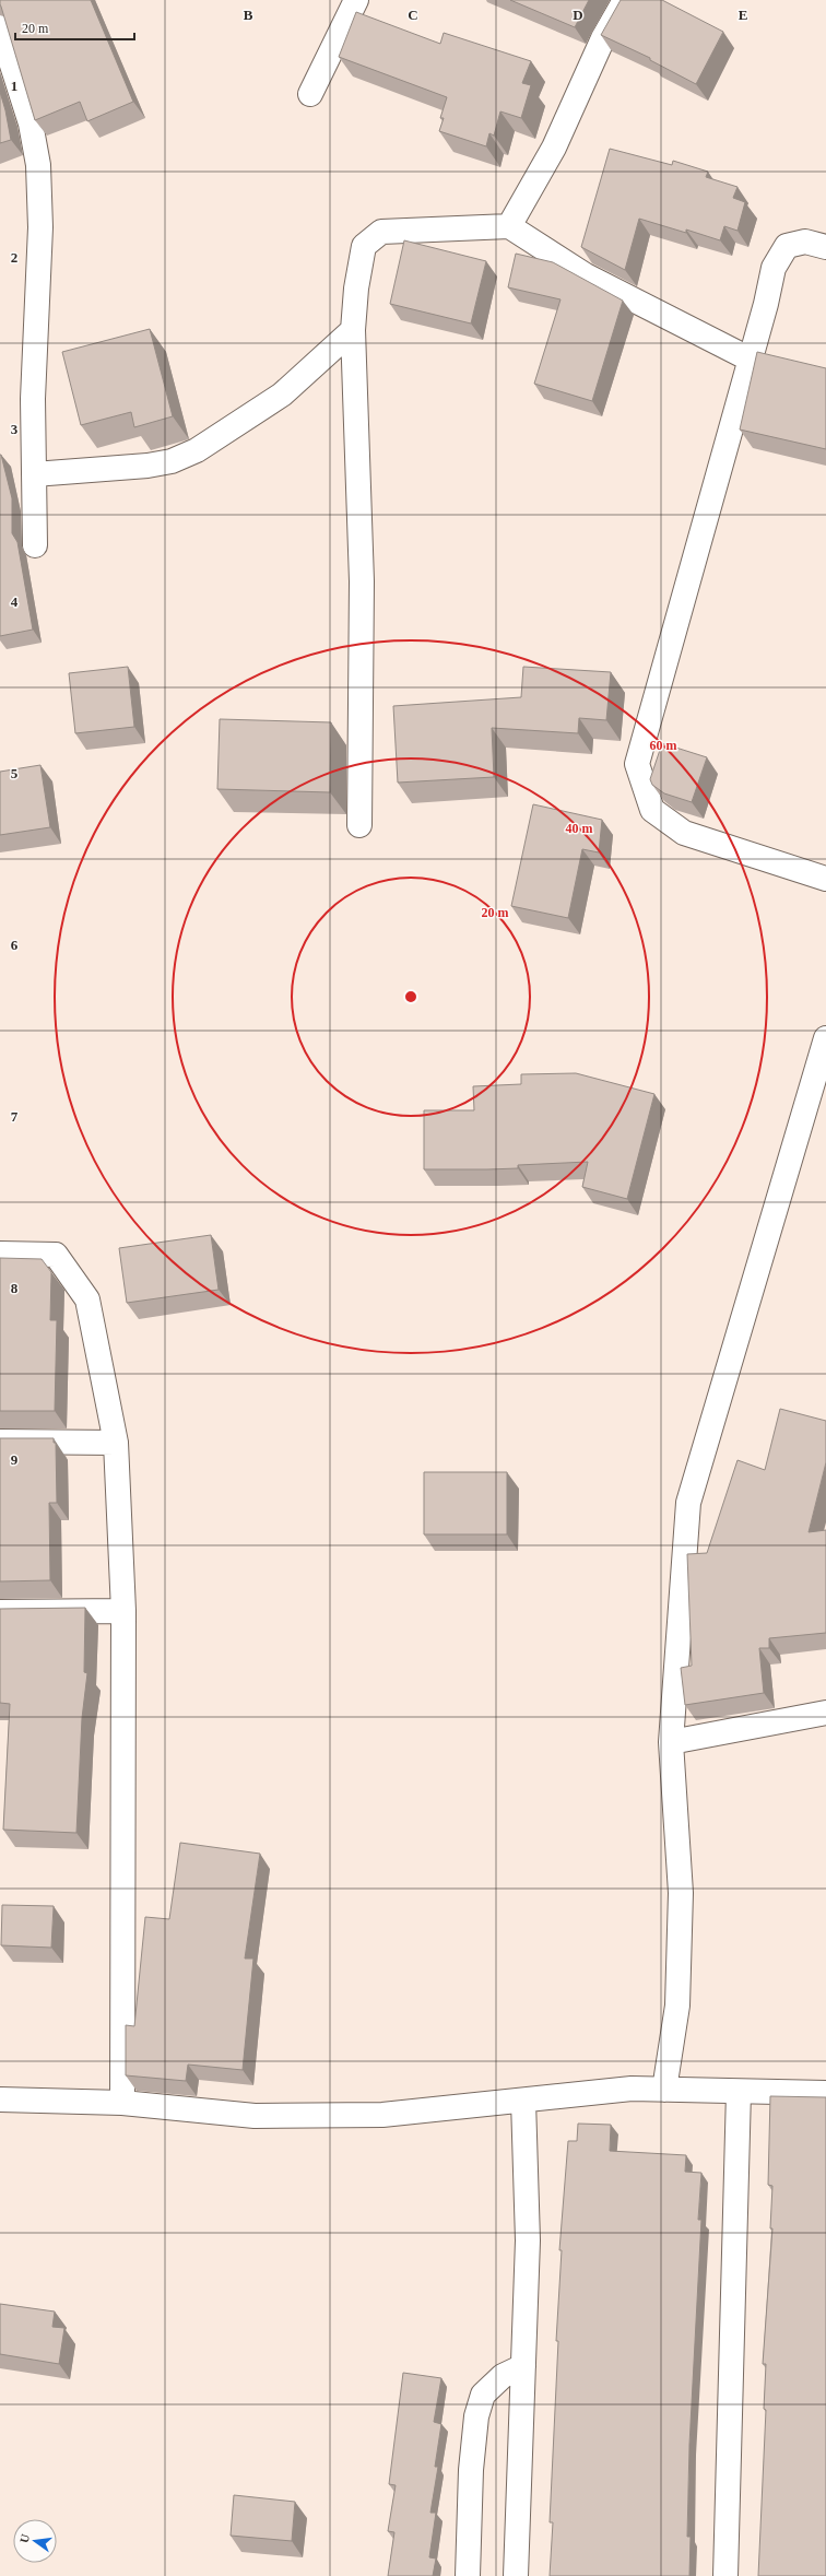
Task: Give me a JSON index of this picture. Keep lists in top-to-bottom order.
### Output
{
  "scale_bar": "20 m",
  "north": "left",
  "grid": {
    "columns": [
      "B",
      "C",
      "D",
      "E"
    ],
    "rows": [
      "1",
      "2",
      "3",
      "4",
      "5",
      "6",
      "7",
      "8",
      "9"
    ]
  },
  "rings": ["60 m", "40 m", "20 m"]
}
